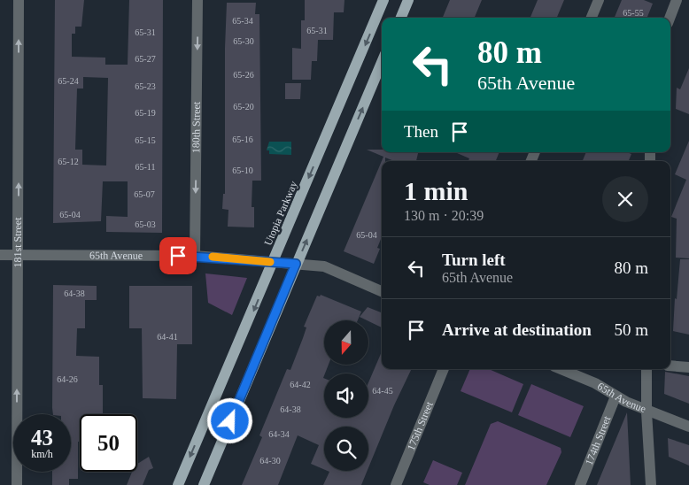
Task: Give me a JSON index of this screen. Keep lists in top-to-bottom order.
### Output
{
  "streets": {
    "main road": ["Utopia Parkway"],
    "street": [
      "180th Street",
      "181st Street",
      "65th Avenue",
      "175th Street",
      "174th Street"
    ]
  },
  "crossings": [
    ["180th Street", "65th Avenue"],
    ["Utopia Parkway", "65th Avenue"],
    ["181st Street", "65th Avenue"],
    ["65th Avenue", "174th Street"]
  ],
  "one_way": ["180th Street", "181st Street"],
  "house_numbers": [
    "65-55",
    "65-34",
    "65-31",
    "65-31",
    "65-30",
    "65-27",
    "65-26",
    "65-24",
    "65-23",
    "65-20",
    "65-19",
    "65-16",
    "65-15",
    "65-12",
    "65-11",
    "65-10",
    "65-07",
    "65-04",
    "65-03",
    "65-04",
    "64-38",
    "64-41",
    "64-26",
    "64-42",
    "64-45",
    "64-38",
    "64-34",
    "64-30"
  ],
  "north": "bottom",
  "page": {
    "turn": ["80 m", "65th Avenue"],
    "then": "Then",
    "heading": ["1 min", "130 m · 20:39"],
    "list": [
      {
        "name": "Turn left",
        "note": "65th Avenue",
        "value": "80 m"
      },
      {
        "name": "Arrive at destination",
        "value": "50 m"
      }
    ],
    "speed": "43 km/h",
    "limit": "50"
  }
}
